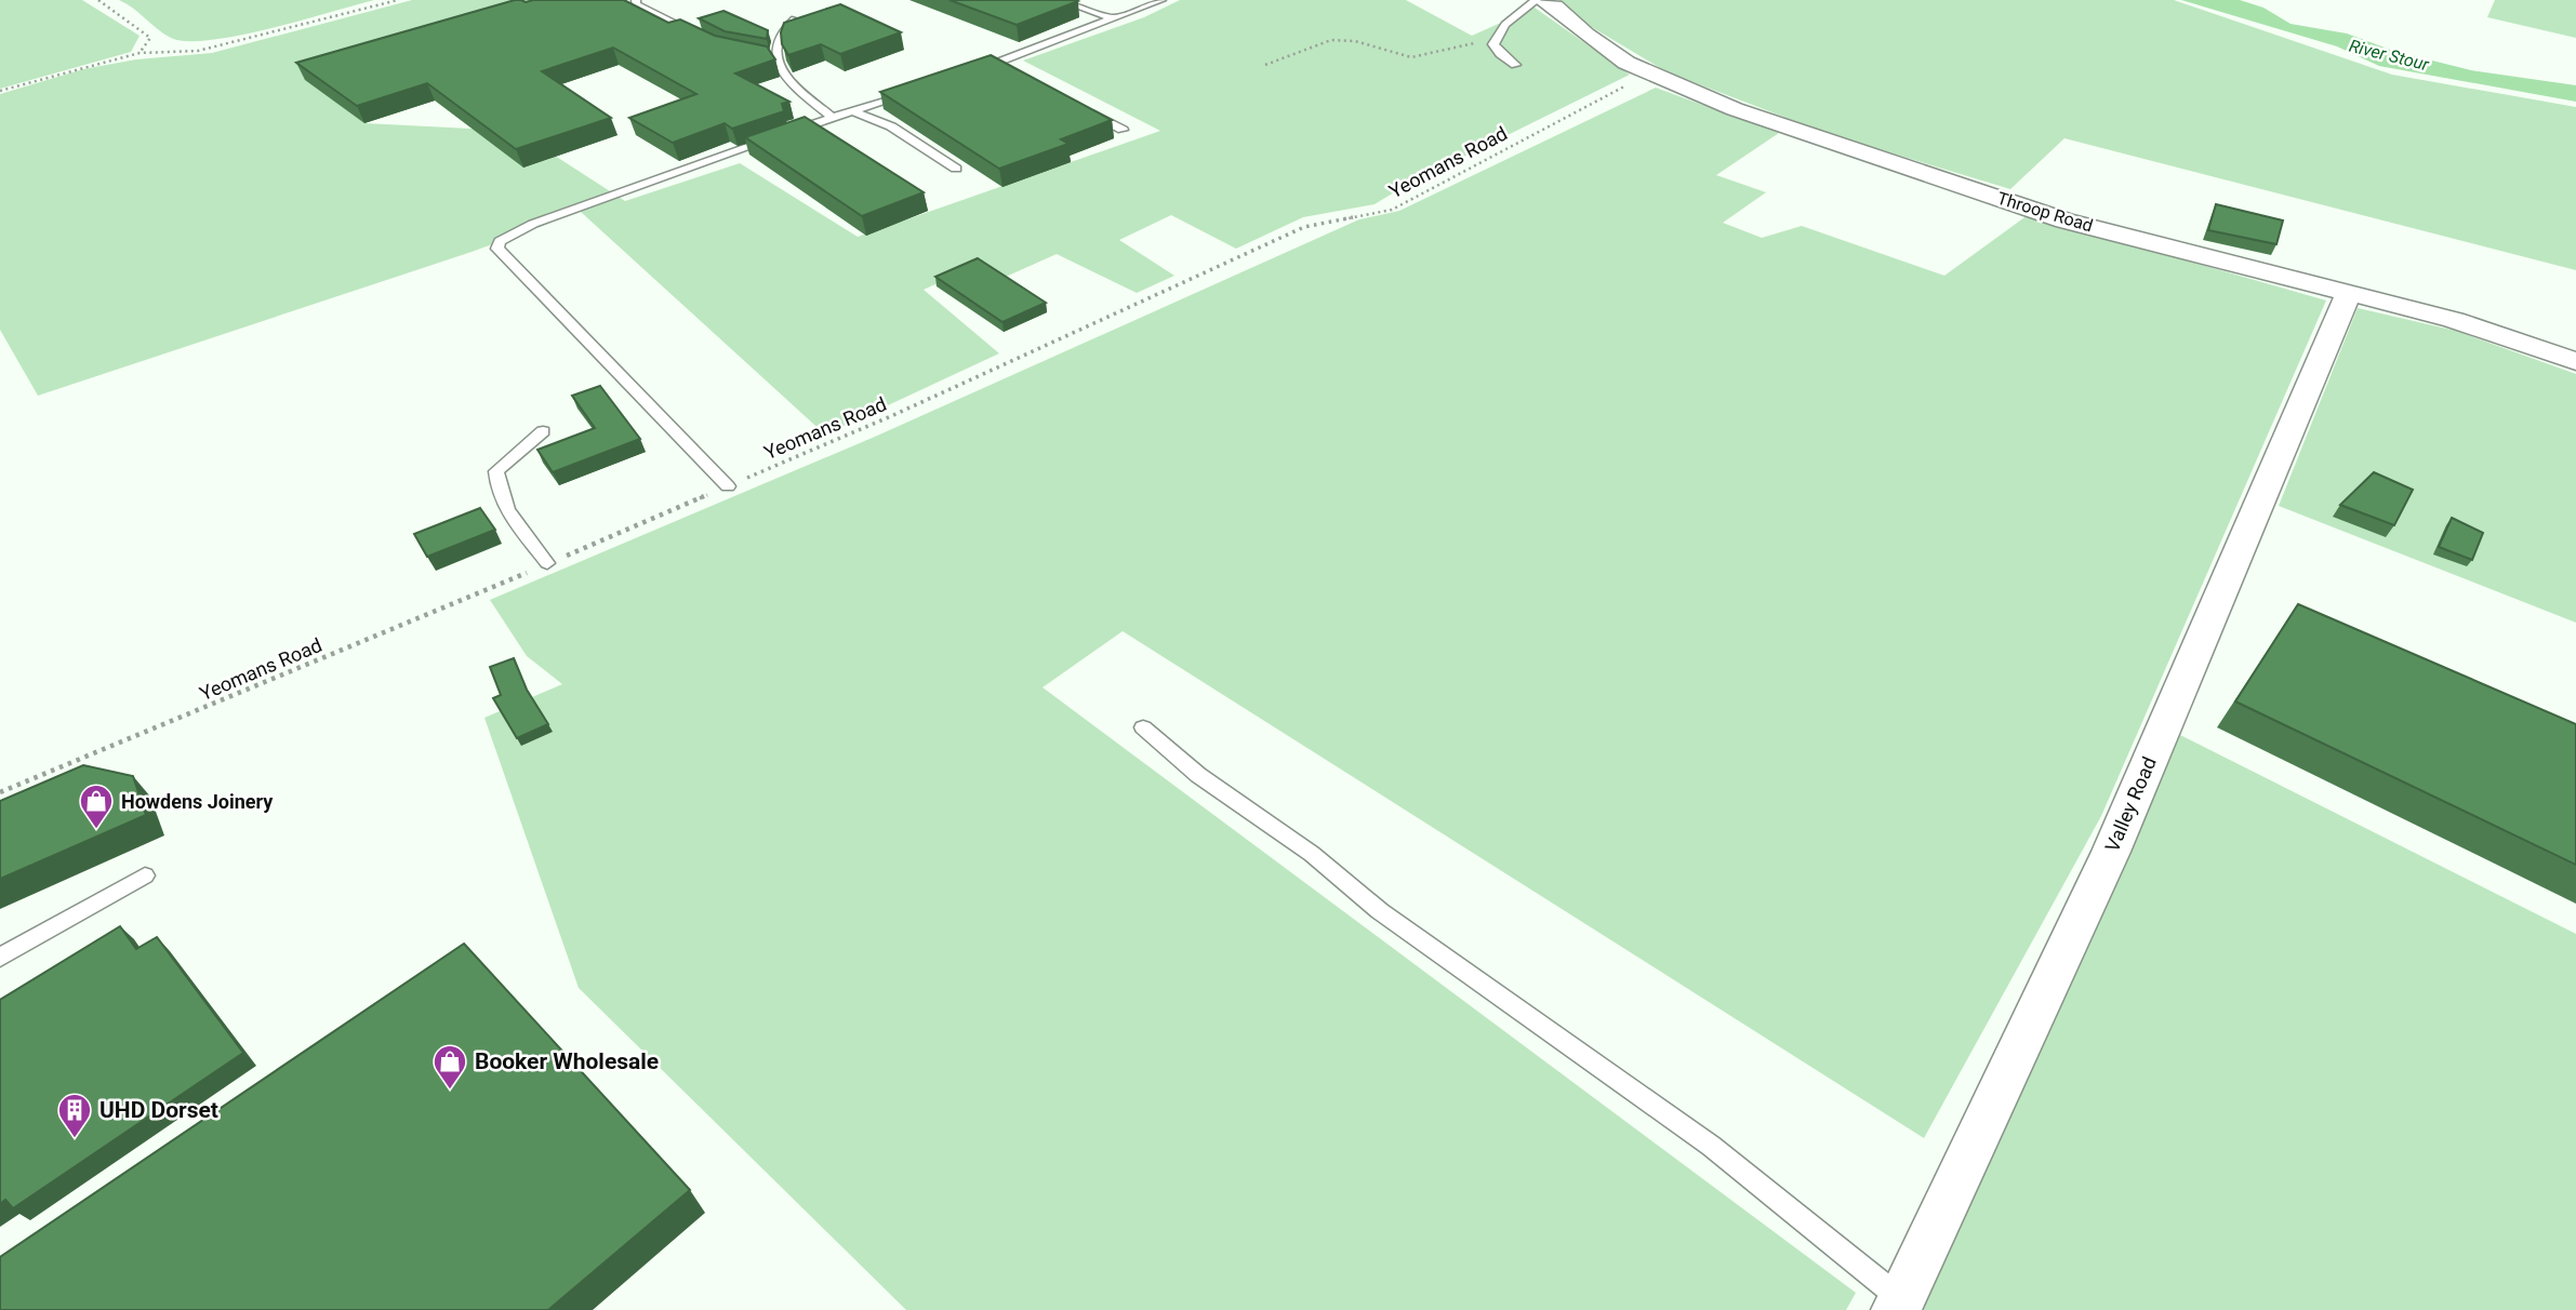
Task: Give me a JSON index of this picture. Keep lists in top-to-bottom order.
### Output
{
  "streets": {
    "street": ["Throop Road", "Valley Road"],
    "path": ["Yeomans Road"]
  },
  "crossings": [
    ["Yeomans Road", "Throop Road"],
    ["Throop Road", "Valley Road"]
  ],
  "water": ["River Stour"],
  "places": {
    "shop": ["Howdens Joinery", "Booker Wholesale"],
    "building": ["UHD Dorset"]
  }
}
